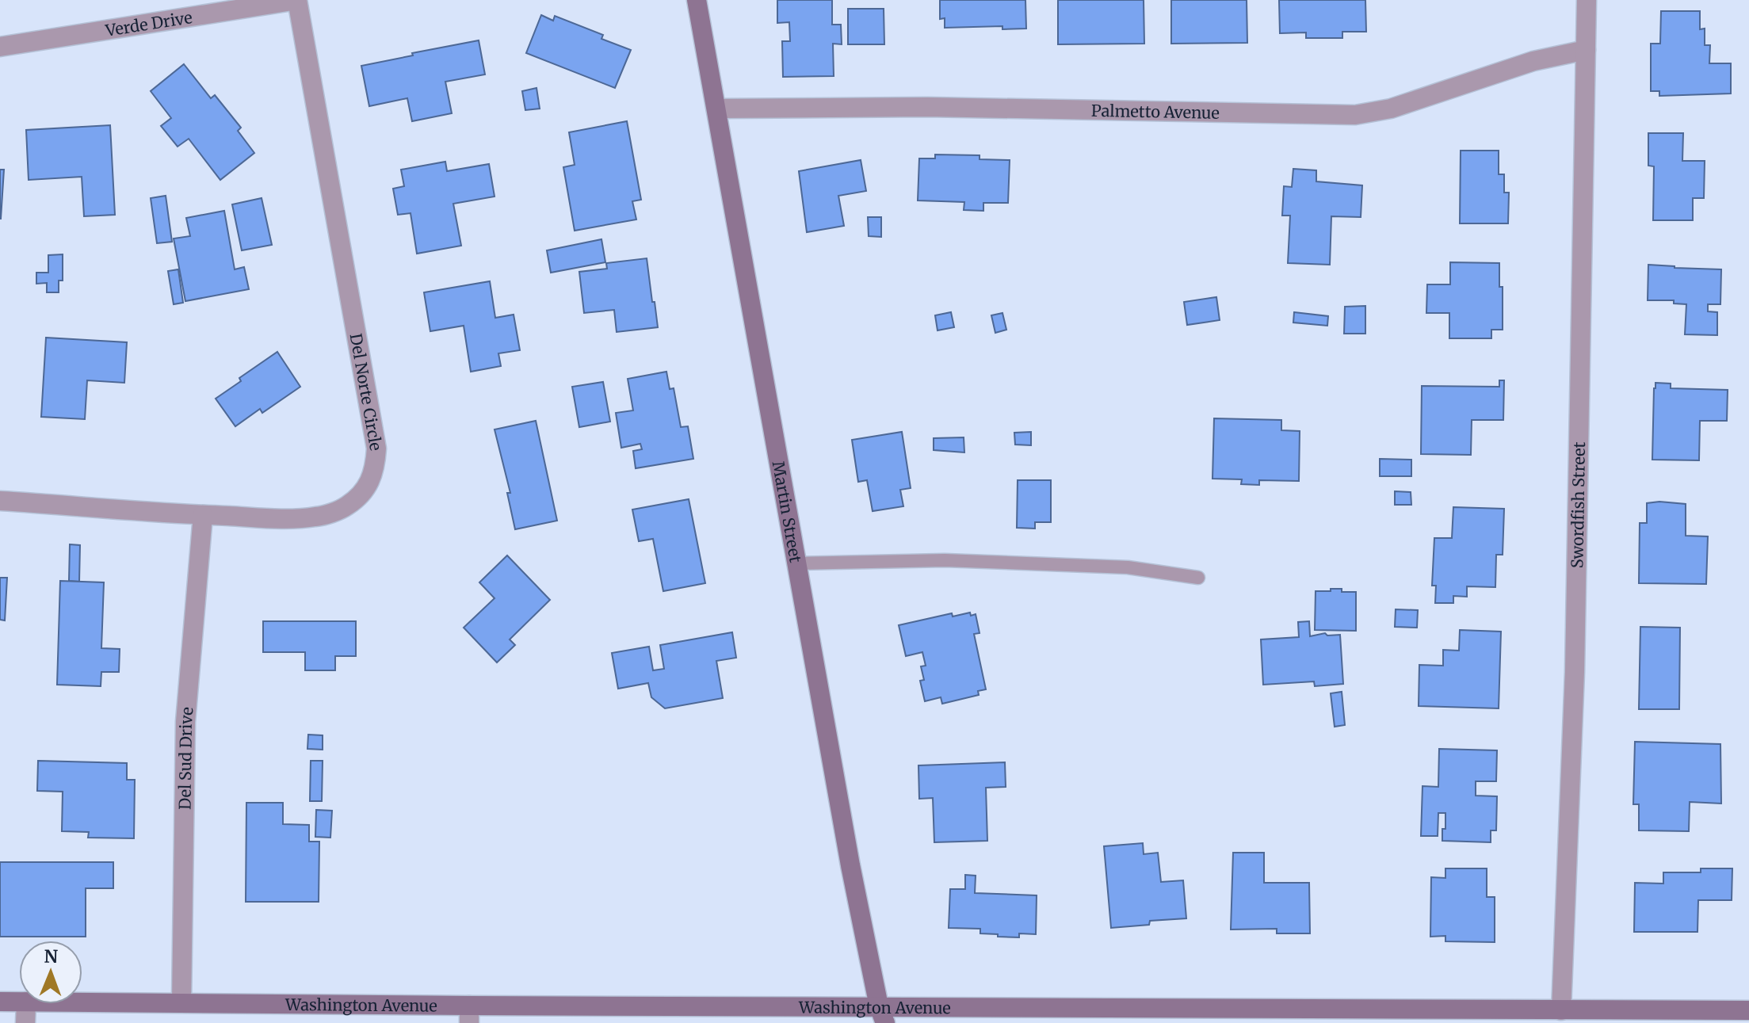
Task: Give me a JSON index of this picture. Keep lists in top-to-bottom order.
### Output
{
  "streets": {
    "street": [
      "Verde Drive",
      "Palmetto Avenue",
      "Del Norte Circle",
      "Swordfish Street",
      "Martin Street",
      "Del Sud Drive",
      "Washington Avenue"
    ]
  },
  "crossings": [
    ["Verde Drive", "Del Norte Circle"],
    ["Palmetto Avenue", "Swordfish Street"],
    ["Palmetto Avenue", "Martin Street"],
    ["Del Norte Circle", "Del Sud Drive"],
    ["Swordfish Street", "Washington Avenue"],
    ["Martin Street", "Washington Avenue"],
    ["Del Sud Drive", "Washington Avenue"]
  ],
  "north": "top"
}
